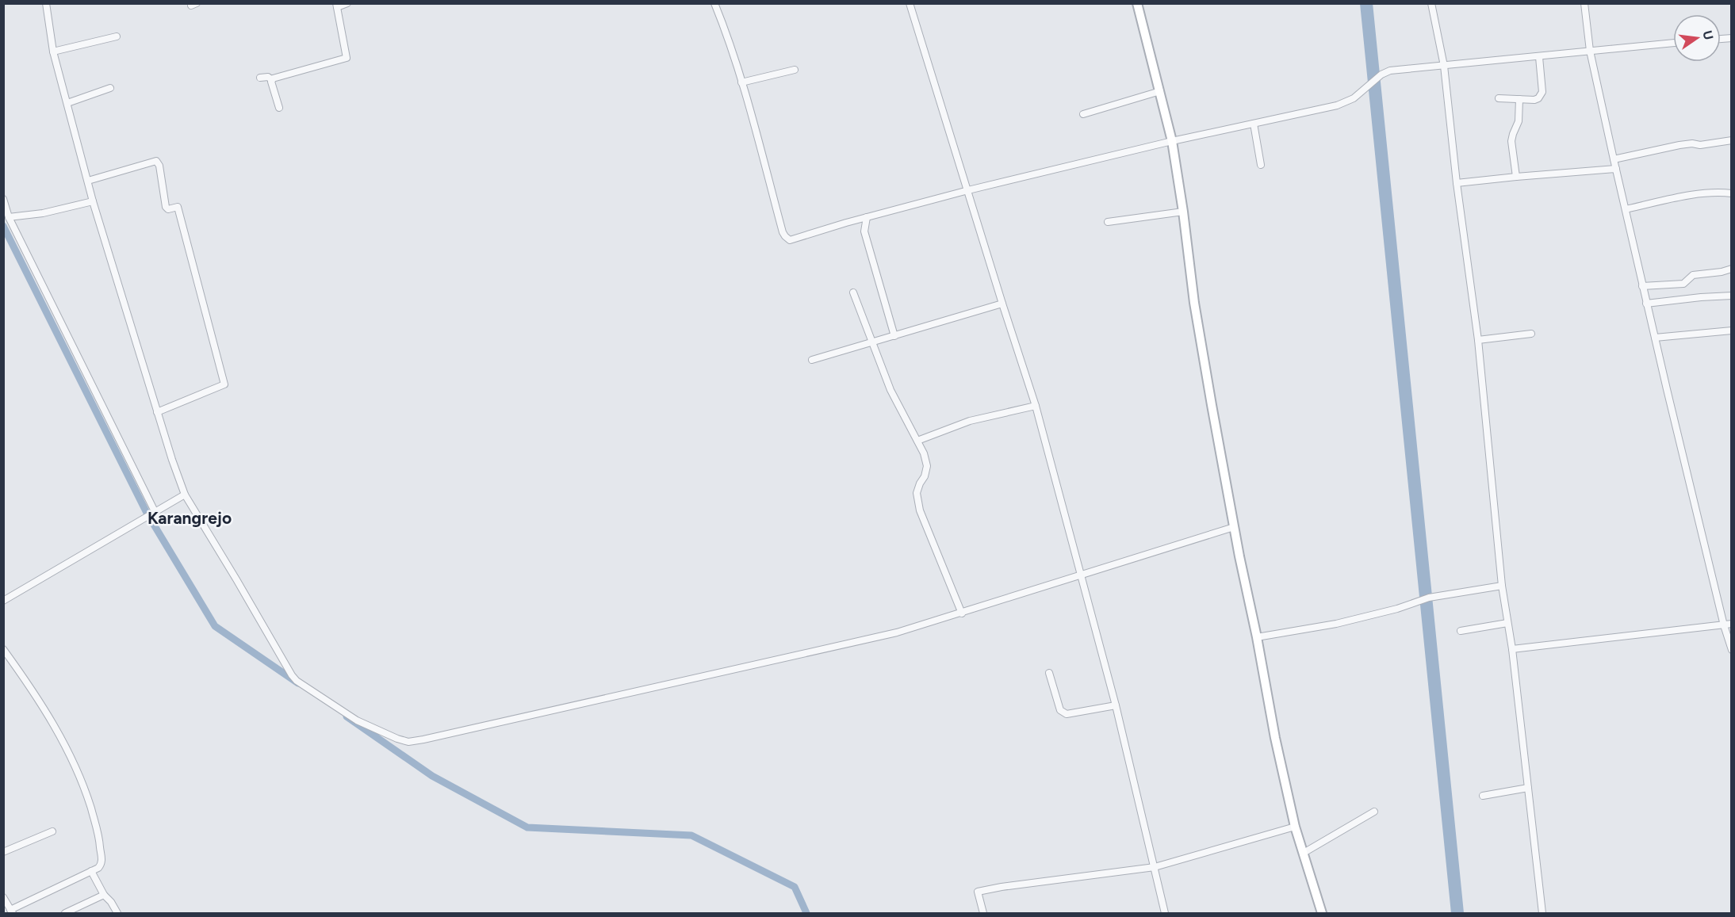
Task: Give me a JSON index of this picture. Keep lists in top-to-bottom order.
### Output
{
  "districts": ["Karangrejo"],
  "north": "right"
}
